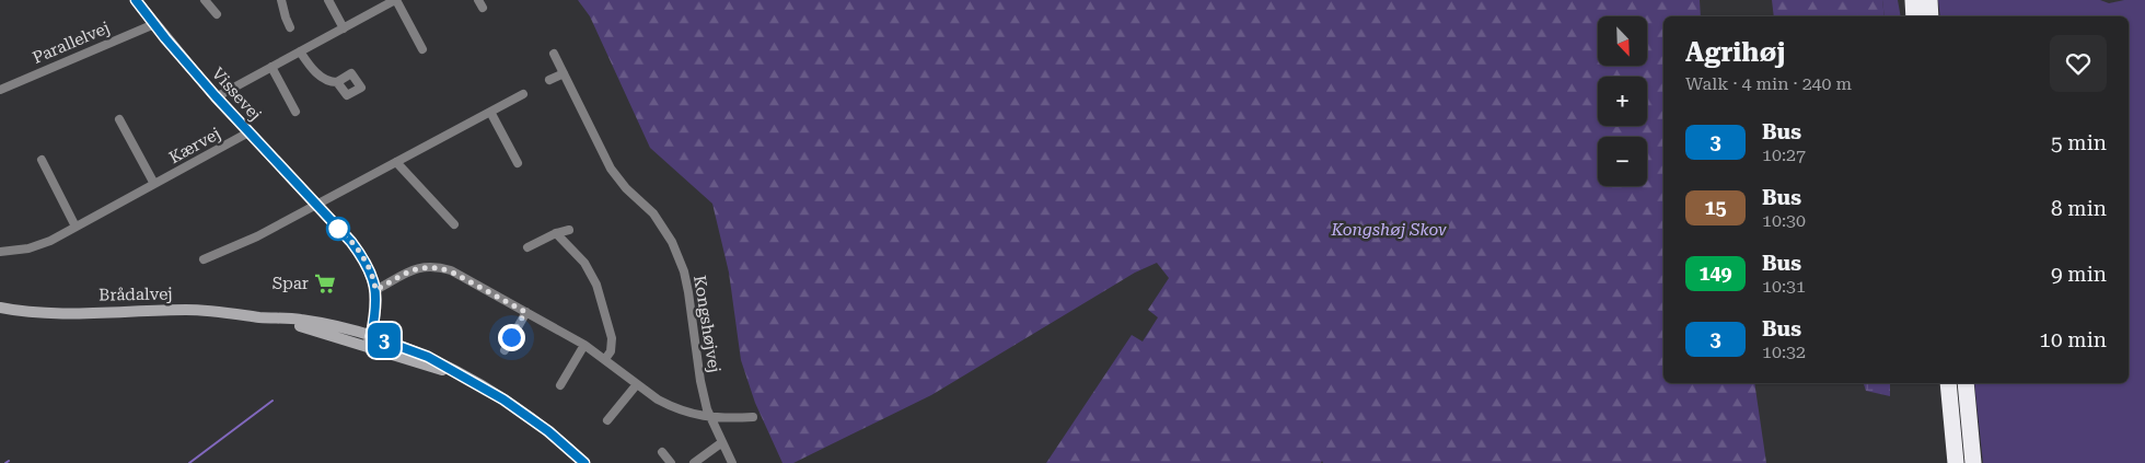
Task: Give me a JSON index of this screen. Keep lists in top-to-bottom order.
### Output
{
  "streets": {
    "street": [
      "Parallelvej",
      "Vissevej",
      "Kærvej",
      "Brådalvej",
      "Kongshøjvej"
    ]
  },
  "crossings": [
    ["Parallelvej", "Vissevej"],
    ["Vissevej", "Kærvej"],
    ["Vissevej", "Brådalvej"]
  ],
  "parks": ["Kongshøj Skov"],
  "places": {
    "supermarket": ["Spar"]
  },
  "lines": ["bus line 3"],
  "north": "bottom right",
  "page": {
    "on_map": "3",
    "map_buttons": ["+", "−"],
    "heading": ["Agrihøj", "Walk · 4 min · 240 m"],
    "list": [
      {
        "mark": "3",
        "name": "Bus",
        "note": "10:27",
        "value": "5 min"
      },
      {
        "mark": "15",
        "name": "Bus",
        "note": "10:30",
        "value": "8 min"
      },
      {
        "mark": "149",
        "name": "Bus",
        "note": "10:31",
        "value": "9 min"
      },
      {
        "mark": "3",
        "name": "Bus",
        "note": "10:32",
        "value": "10 min"
      }
    ]
  }
}
